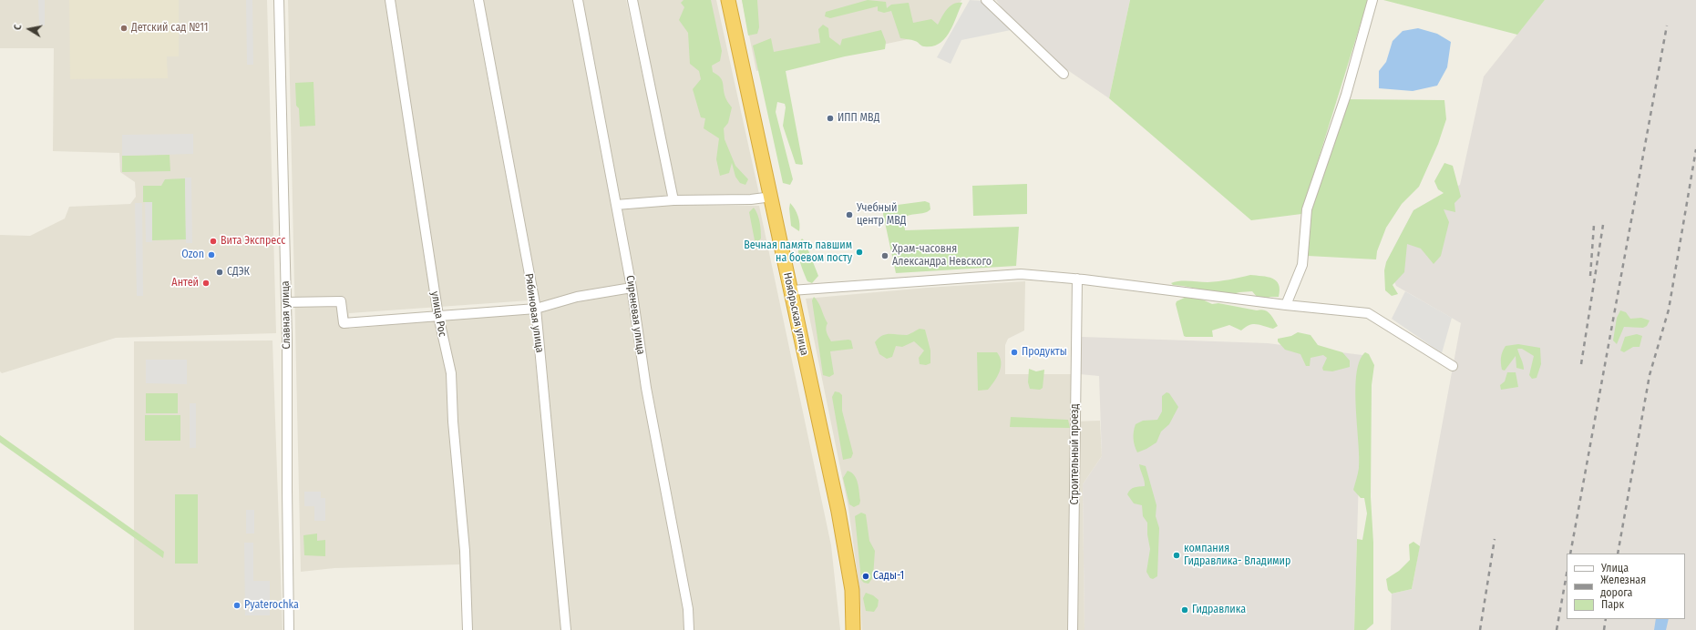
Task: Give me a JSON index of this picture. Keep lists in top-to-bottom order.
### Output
{
  "streets": {
    "highway": ["Ноябрьская улица"],
    "street": [
      "Рябиновая улица",
      "улица Рос",
      "Славная улица",
      "Сиреневая улица",
      "Строительный проезд"
    ]
  },
  "places": [
    "Детский сад №11",
    "ИПП МВД",
    "Учебный центр МВД",
    "Вита Экспресс",
    "Вечная память павшим на боевом посту",
    "Ozon",
    "Храм-часовня Александра Невского",
    "СДЭК",
    "Антей",
    "Продукты",
    "компания Гидравлика- Владимир",
    "Сады-1",
    "Pyaterochka",
    "Гидравлика"
  ],
  "legend": ["Улица", "Железная дорога", "Парк"],
  "north": "left"
}
